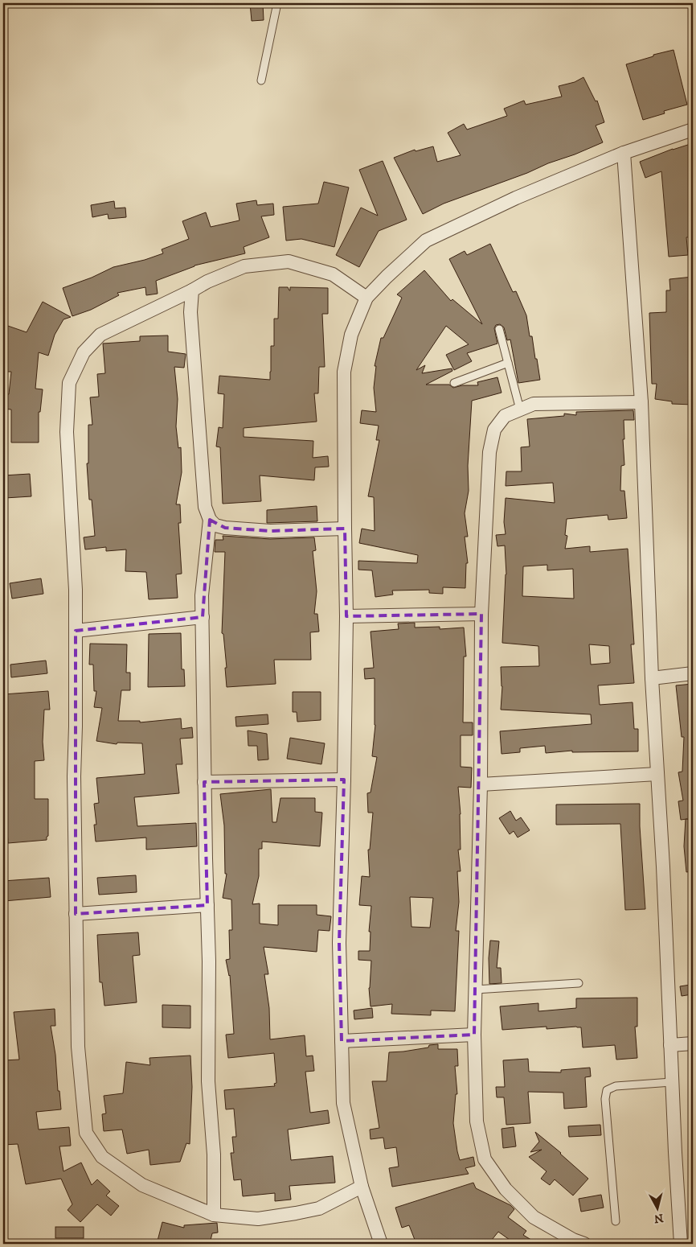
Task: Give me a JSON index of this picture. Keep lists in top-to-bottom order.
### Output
{
  "north": "bottom"
}
